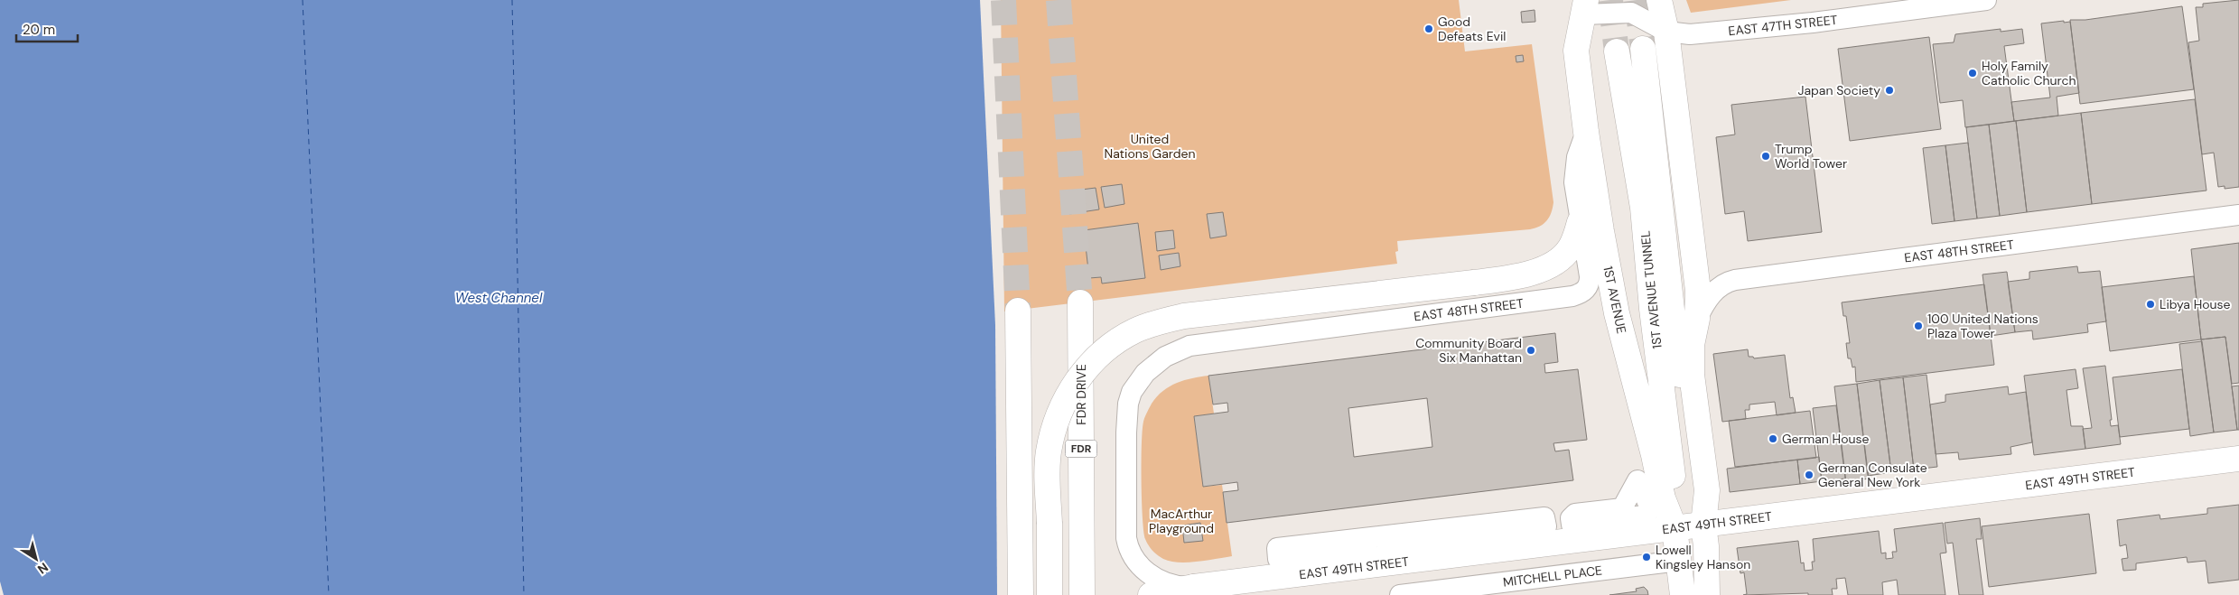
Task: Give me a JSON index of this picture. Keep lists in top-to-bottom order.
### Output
{
  "streets": {
    "main road": [
      "1ST AVENUE TUNNEL",
      "1ST AVENUE",
      "FDR DRIVE",
      "FDR",
      "EAST 49TH STREET"
    ],
    "street": ["EAST 47TH STREET", "EAST 48TH STREET", "MITCHELL PLACE"]
  },
  "crossings": [
    ["EAST 47TH STREET", "1ST AVENUE"],
    ["EAST 48TH STREET", "1ST AVENUE"],
    ["EAST 48TH STREET", "EAST 49TH STREET"],
    ["1ST AVENUE TUNNEL", "1ST AVENUE"],
    ["1ST AVENUE TUNNEL", "EAST 49TH STREET"],
    ["1ST AVENUE", "EAST 49TH STREET"],
    ["1ST AVENUE", "MITCHELL PLACE"]
  ],
  "water": ["West Channel"],
  "parks": ["United Nations Garden", "MacArthur Playground"],
  "places": [
    "Good Defeats Evil",
    "Holy Family Catholic Church",
    "Japan Society",
    "Trump World Tower",
    "Libya House",
    "100 United Nations Plaza Tower",
    "Community Board Six Manhattan",
    "German House",
    "German Consulate General New York",
    "Lowell Kingsley Hanson"
  ],
  "scale_bar": "20 m",
  "north": "bottom right"
}
